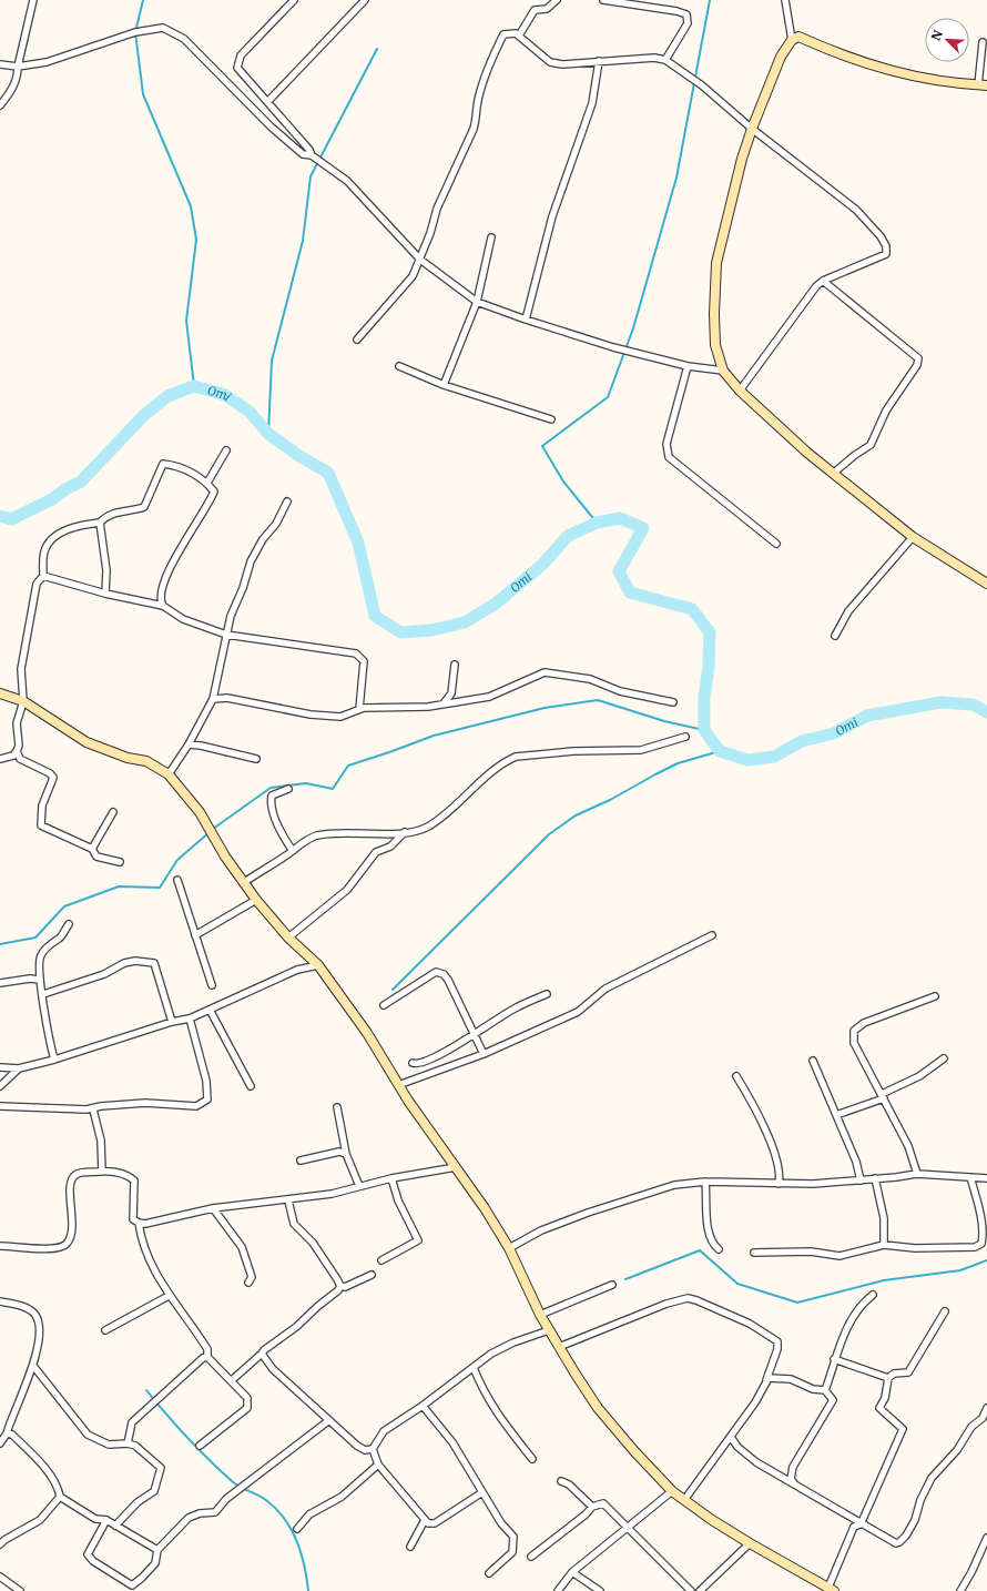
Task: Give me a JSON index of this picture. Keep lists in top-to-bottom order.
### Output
{
  "water": ["Omi"],
  "north": "top left"
}
